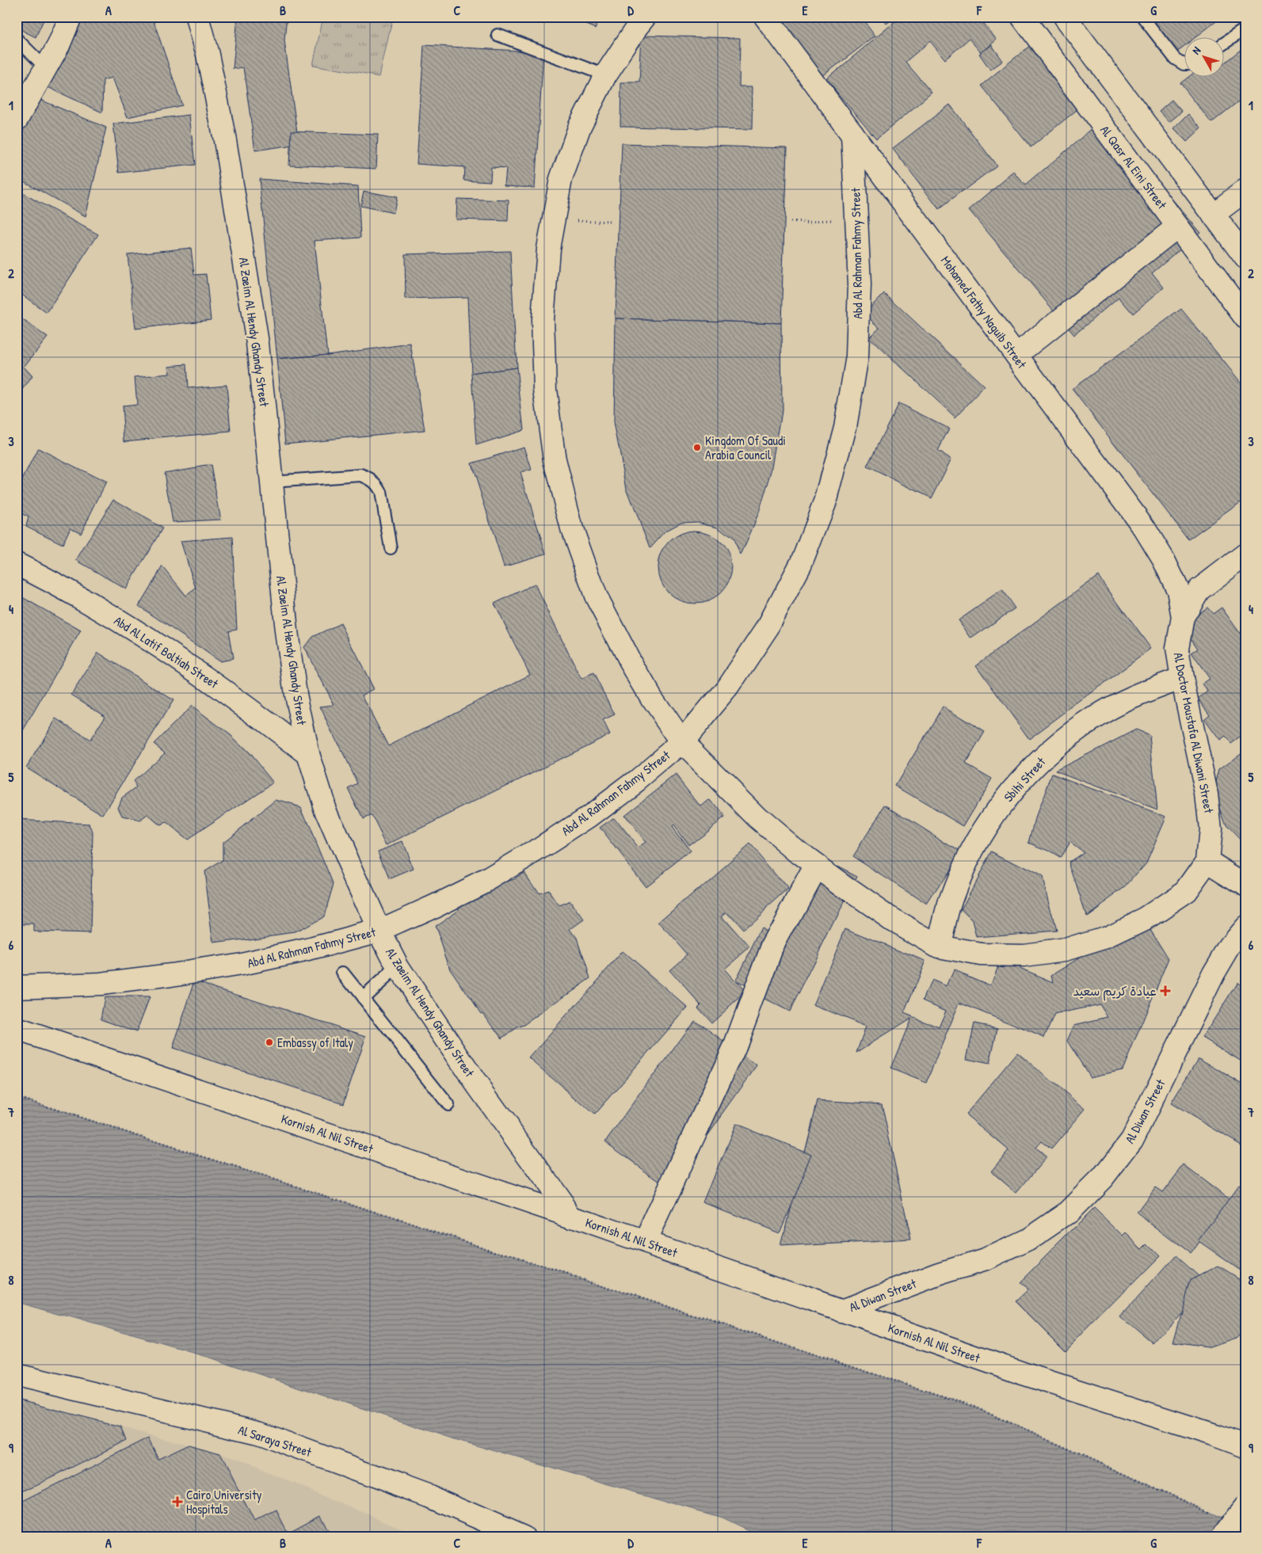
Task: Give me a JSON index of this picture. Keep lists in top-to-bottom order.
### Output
{
  "streets": {
    "main road": [
      "Al Qasr Al Eini Street",
      "Abd Al Rahman Fahmy Street",
      "Mohamed Fathy Naguib Street",
      "Al Zaeim Al Hendy Ghandy Street",
      "Abd Al Latif Boltiah Street",
      "Al Doctor Moustafa Al Diwani Street",
      "Sbihi Street",
      "Al Diwan Street",
      "Kornish Al Nil Street",
      "Al Saraya Street"
    ]
  },
  "crossings": [
    ["Abd Al Rahman Fahmy Street", "Mohamed Fathy Naguib Street"],
    ["Abd Al Rahman Fahmy Street", "Al Zaeim Al Hendy Ghandy Street"],
    ["Abd Al Rahman Fahmy Street", "Al Doctor Moustafa Al Diwani Street"],
    ["Mohamed Fathy Naguib Street", "Al Doctor Moustafa Al Diwani Street"],
    ["Al Zaeim Al Hendy Ghandy Street", "Abd Al Latif Boltiah Street"],
    ["Al Zaeim Al Hendy Ghandy Street", "Kornish Al Nil Street"],
    ["Al Doctor Moustafa Al Diwani Street", "Sbihi Street"],
    ["Al Diwan Street", "Kornish Al Nil Street"]
  ],
  "places": {
    "other": ["Kingdom Of Saudi Arabia Council", "Embassy of Italy"],
    "health": ["عيادة كريم سعيد", "Cairo University Hospitals"]
  },
  "north": "top left",
  "grid": {
    "columns": [
      "A",
      "B",
      "C",
      "D",
      "E",
      "F",
      "G"
    ],
    "rows": [
      "1",
      "2",
      "3",
      "4",
      "5",
      "6",
      "7",
      "8",
      "9"
    ]
  }
}
